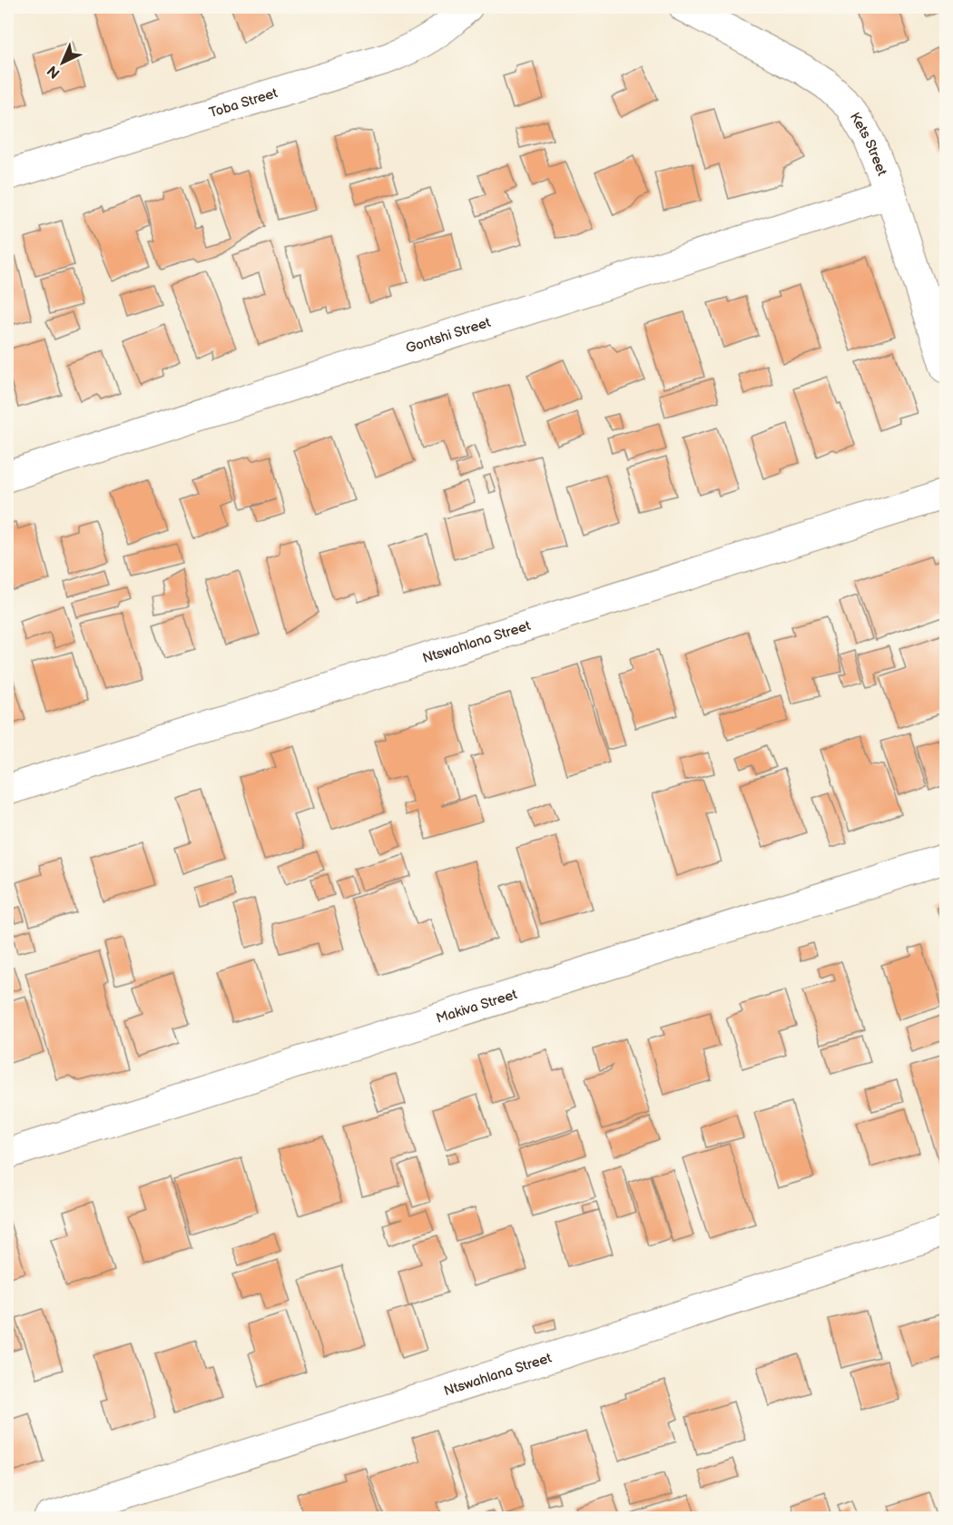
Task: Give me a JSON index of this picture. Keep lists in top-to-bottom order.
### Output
{
  "streets": {
    "street": [
      "Toba Street",
      "Kets Street",
      "Gontshi Street",
      "Ntswahlana Street",
      "Makiva Street"
    ]
  },
  "crossings": [
    ["Kets Street", "Gontshi Street"]
  ],
  "north": "bottom left"
}
